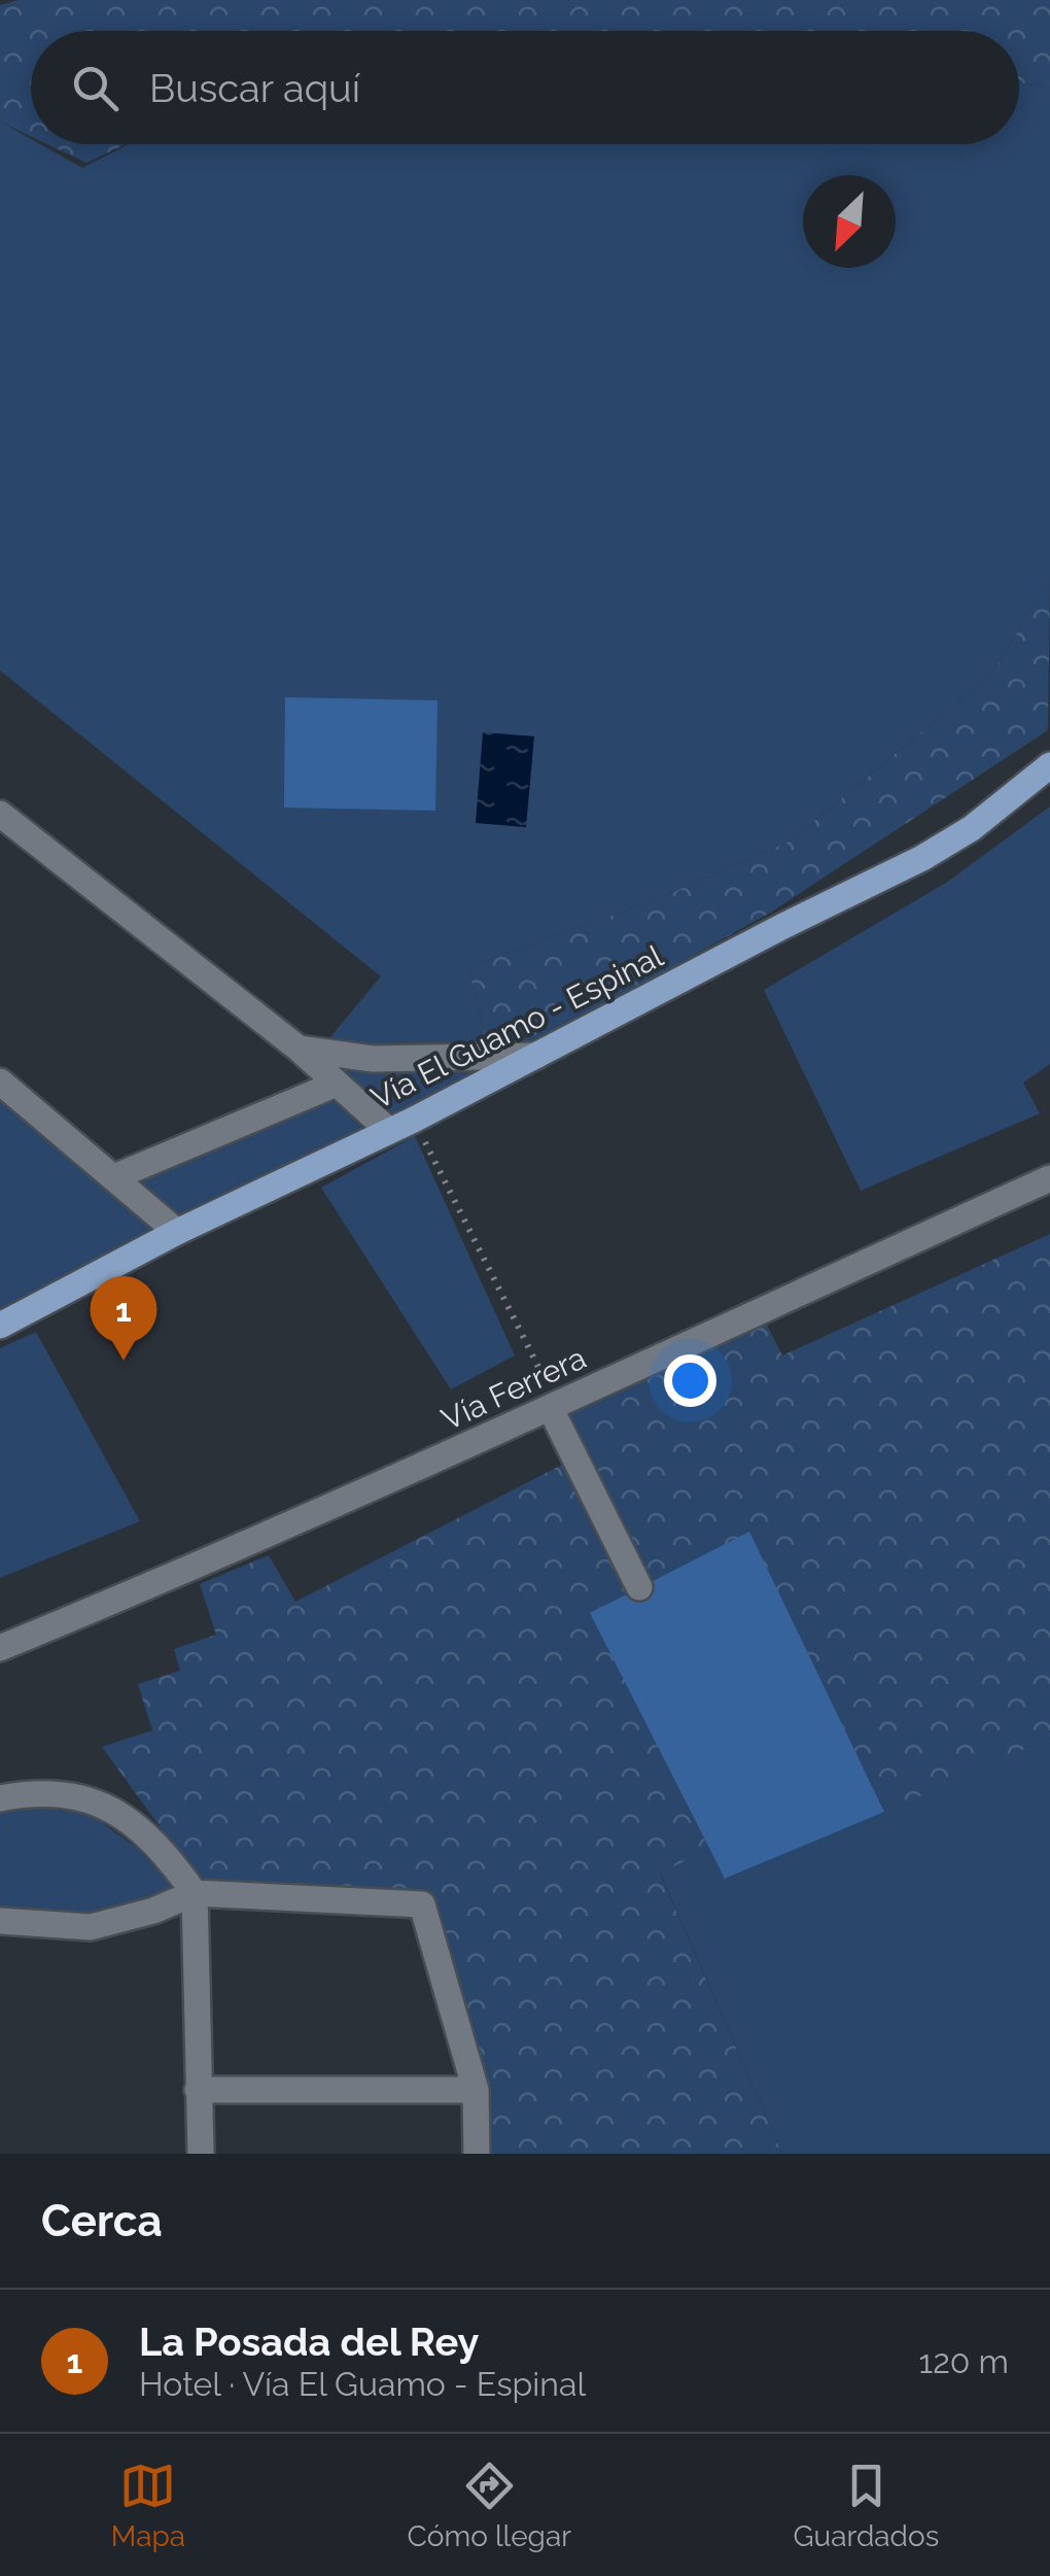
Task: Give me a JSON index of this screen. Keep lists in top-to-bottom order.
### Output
{
  "streets": {
    "main road": ["Vía El Guamo - Espinal"],
    "street": ["Vía Ferrera"]
  },
  "north": "bottom left",
  "page": {
    "search": "Buscar aquí",
    "pins": "1",
    "heading": "Cerca",
    "list": [
      {
        "mark": "1",
        "name": "La Posada del Rey",
        "note": "Hotel · Vía El Guamo - Espinal",
        "value": "120 m"
      }
    ],
    "nav": ["Mapa", "Cómo llegar", "Guardados"]
  }
}
